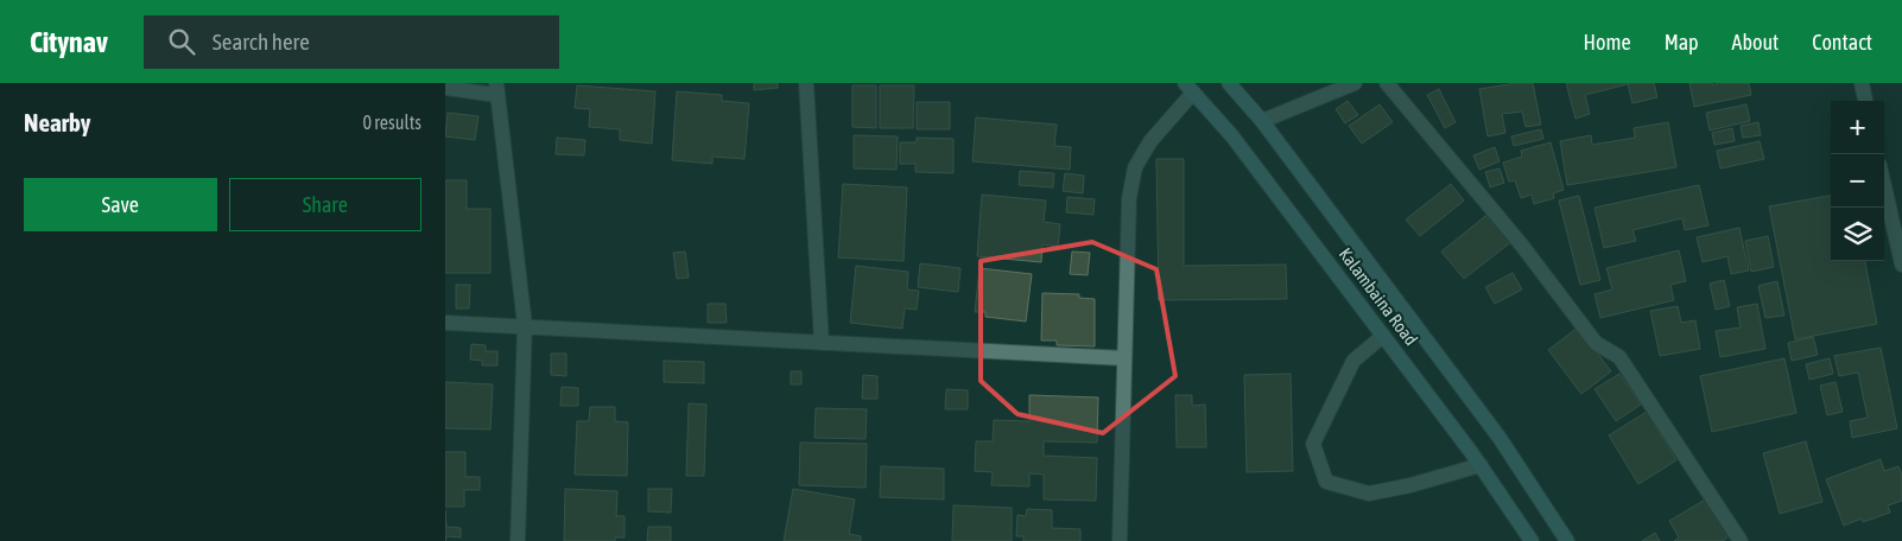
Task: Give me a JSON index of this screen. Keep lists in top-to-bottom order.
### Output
{
  "streets": {
    "main road": ["Kalambaina Road"]
  },
  "page": {
    "header": "Citynav",
    "search": "Search here",
    "nav": [
      "Home",
      "Map",
      "About",
      "Contact"
    ],
    "heading": ["Nearby", "0 results"],
    "map_buttons": ["+", "−"],
    "buttons": ["Save", "Share"]
  }
}
